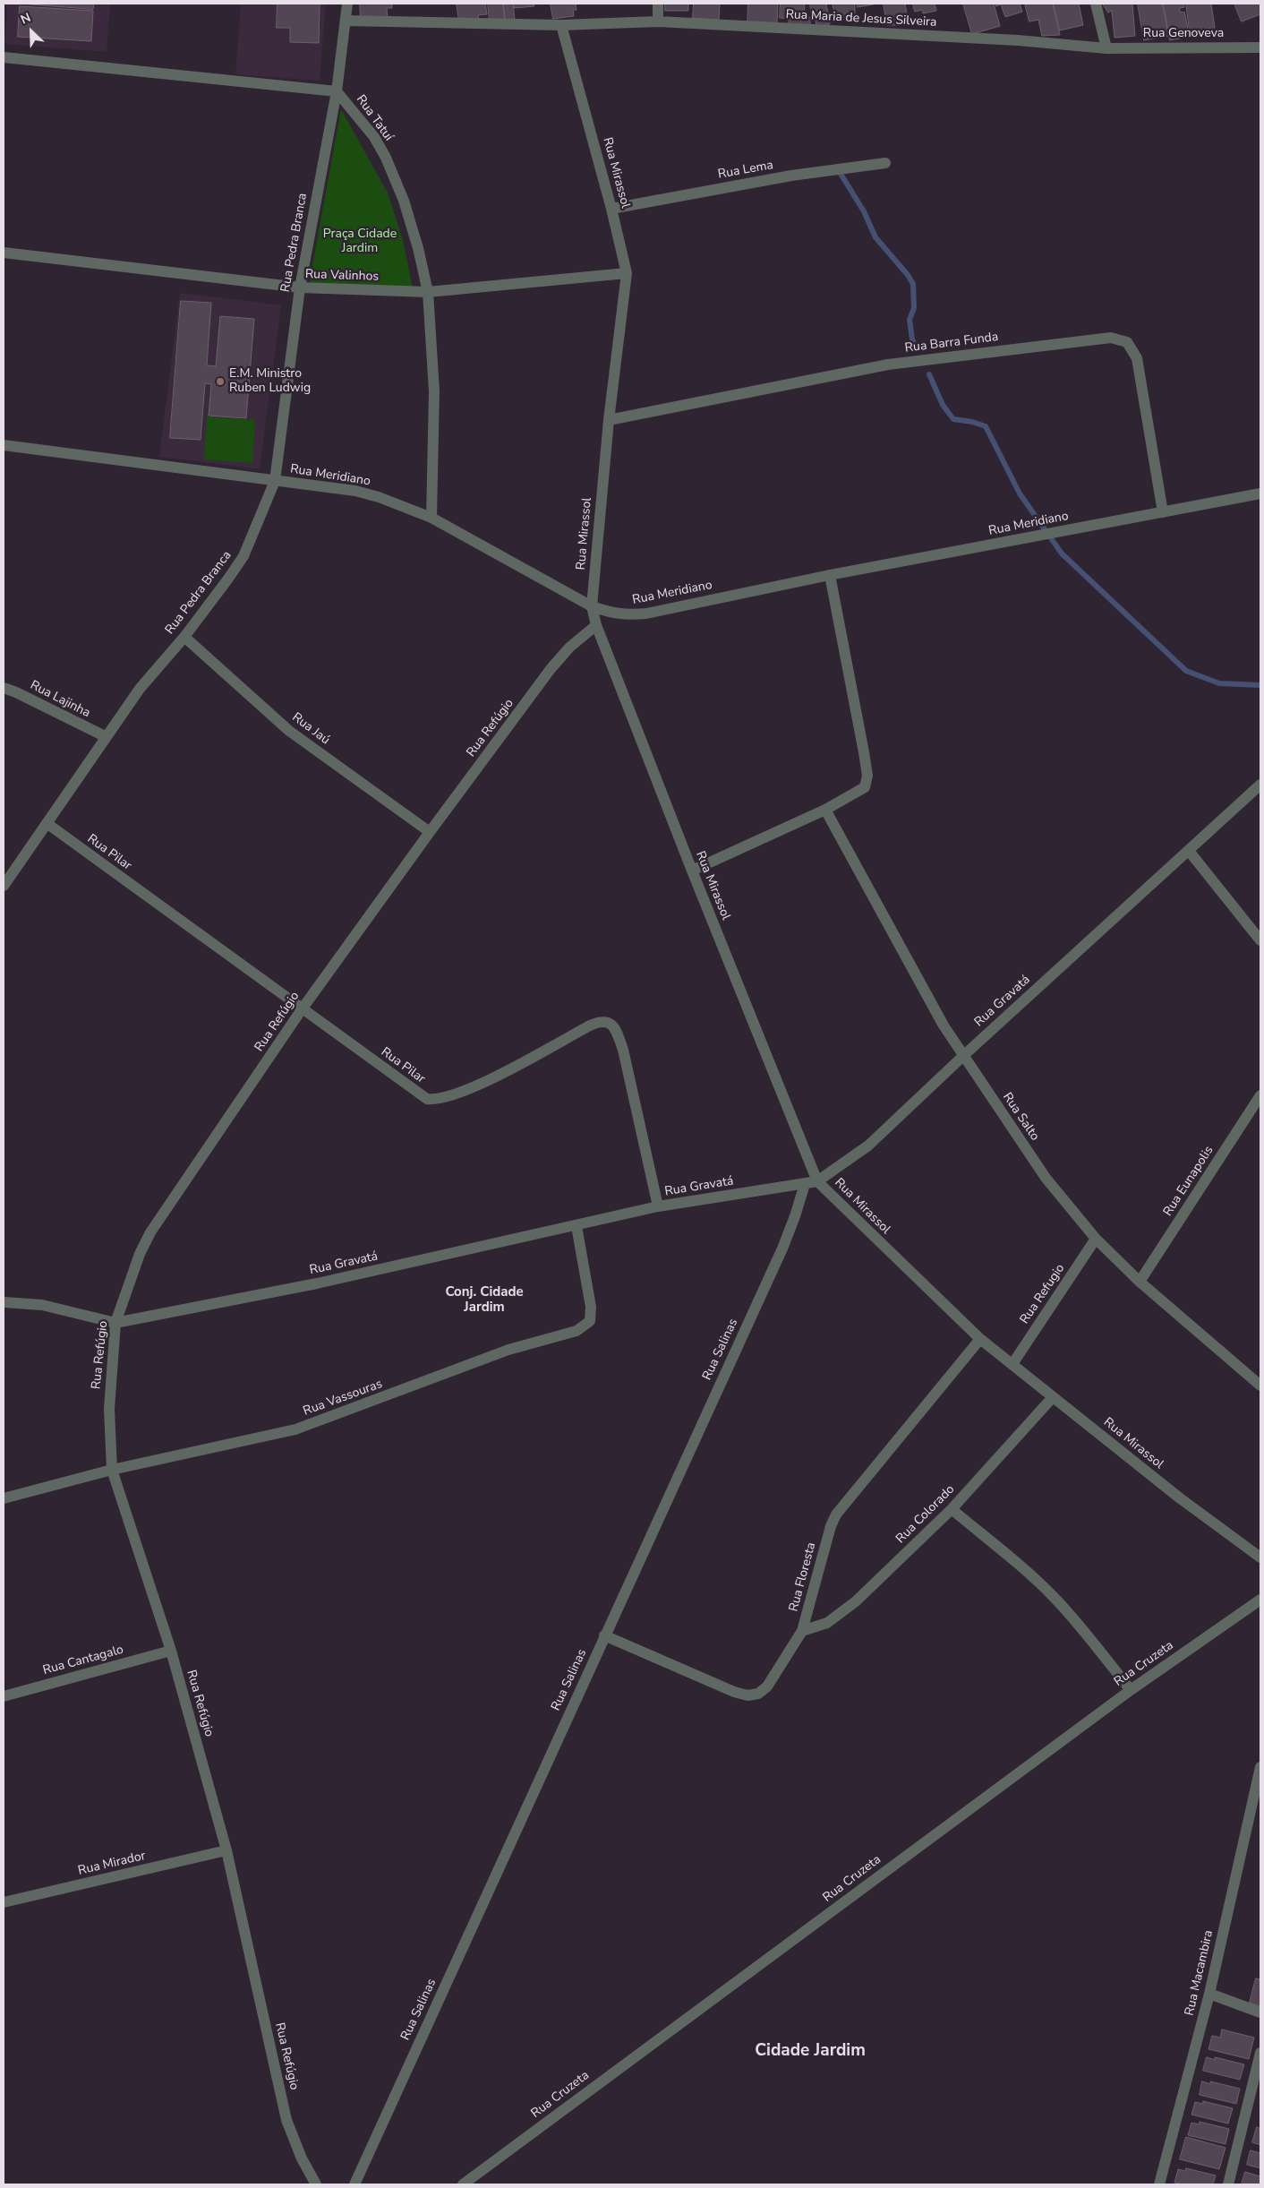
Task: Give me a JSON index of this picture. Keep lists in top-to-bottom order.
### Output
{
  "streets": {
    "street": [
      "Rua Maria de Jesus Silveira",
      "Rua Genoveva",
      "Rua Tatuí",
      "Rua Lema",
      "Rua Mirassol",
      "Rua Pedra Branca",
      "Rua Valinhos",
      "Rua Barra Funda",
      "Rua Meridiano",
      "Rua Lajinha",
      "Rua Refúgio",
      "Rua Jaú",
      "Rua Pilar",
      "Rua Gravatá",
      "Rua Salto",
      "Rua Eunapolis",
      "Rua Refugio",
      "Rua Salinas",
      "Rua Vassouras",
      "Rua Colorado",
      "Rua Floresta",
      "Rua Cantagalo",
      "Rua Cruzeta",
      "Rua Mirador",
      "Rua Macambira"
    ]
  },
  "crossings": [
    ["Rua Maria de Jesus Silveira", "Rua Genoveva"],
    ["Rua Maria de Jesus Silveira", "Rua Mirassol"],
    ["Rua Maria de Jesus Silveira", "Rua Pedra Branca"],
    ["Rua Tatuí", "Rua Pedra Branca"],
    ["Rua Tatuí", "Rua Valinhos"],
    ["Rua Tatuí", "Rua Meridiano"],
    ["Rua Lema", "Rua Mirassol"],
    ["Rua Mirassol", "Rua Valinhos"],
    ["Rua Mirassol", "Rua Barra Funda"],
    ["Rua Mirassol", "Rua Meridiano"],
    ["Rua Mirassol", "Rua Refúgio"],
    ["Rua Mirassol", "Rua Gravatá"],
    ["Rua Mirassol", "Rua Refugio"],
    ["Rua Mirassol", "Rua Colorado"],
    ["Rua Mirassol", "Rua Floresta"],
    ["Rua Pedra Branca", "Rua Valinhos"],
    ["Rua Pedra Branca", "Rua Meridiano"],
    ["Rua Pedra Branca", "Rua Lajinha"],
    ["Rua Pedra Branca", "Rua Jaú"],
    ["Rua Pedra Branca", "Rua Pilar"],
    ["Rua Barra Funda", "Rua Meridiano"],
    ["Rua Refúgio", "Rua Jaú"],
    ["Rua Refúgio", "Rua Pilar"],
    ["Rua Refúgio", "Rua Gravatá"],
    ["Rua Refúgio", "Rua Vassouras"],
    ["Rua Refúgio", "Rua Cantagalo"],
    ["Rua Refúgio", "Rua Mirador"],
    ["Rua Pilar", "Rua Gravatá"],
    ["Rua Gravatá", "Rua Salto"],
    ["Rua Gravatá", "Rua Salinas"],
    ["Rua Gravatá", "Rua Vassouras"],
    ["Rua Salto", "Rua Eunapolis"],
    ["Rua Salto", "Rua Refugio"],
    ["Rua Salinas", "Rua Floresta"],
    ["Rua Colorado", "Rua Floresta"]
  ],
  "districts": ["Conj. Cidade Jardim", "Cidade Jardim"],
  "parks": ["Praça Cidade Jardim"],
  "places": ["E.M. Ministro Ruben Ludwig"],
  "north": "top left"
}
